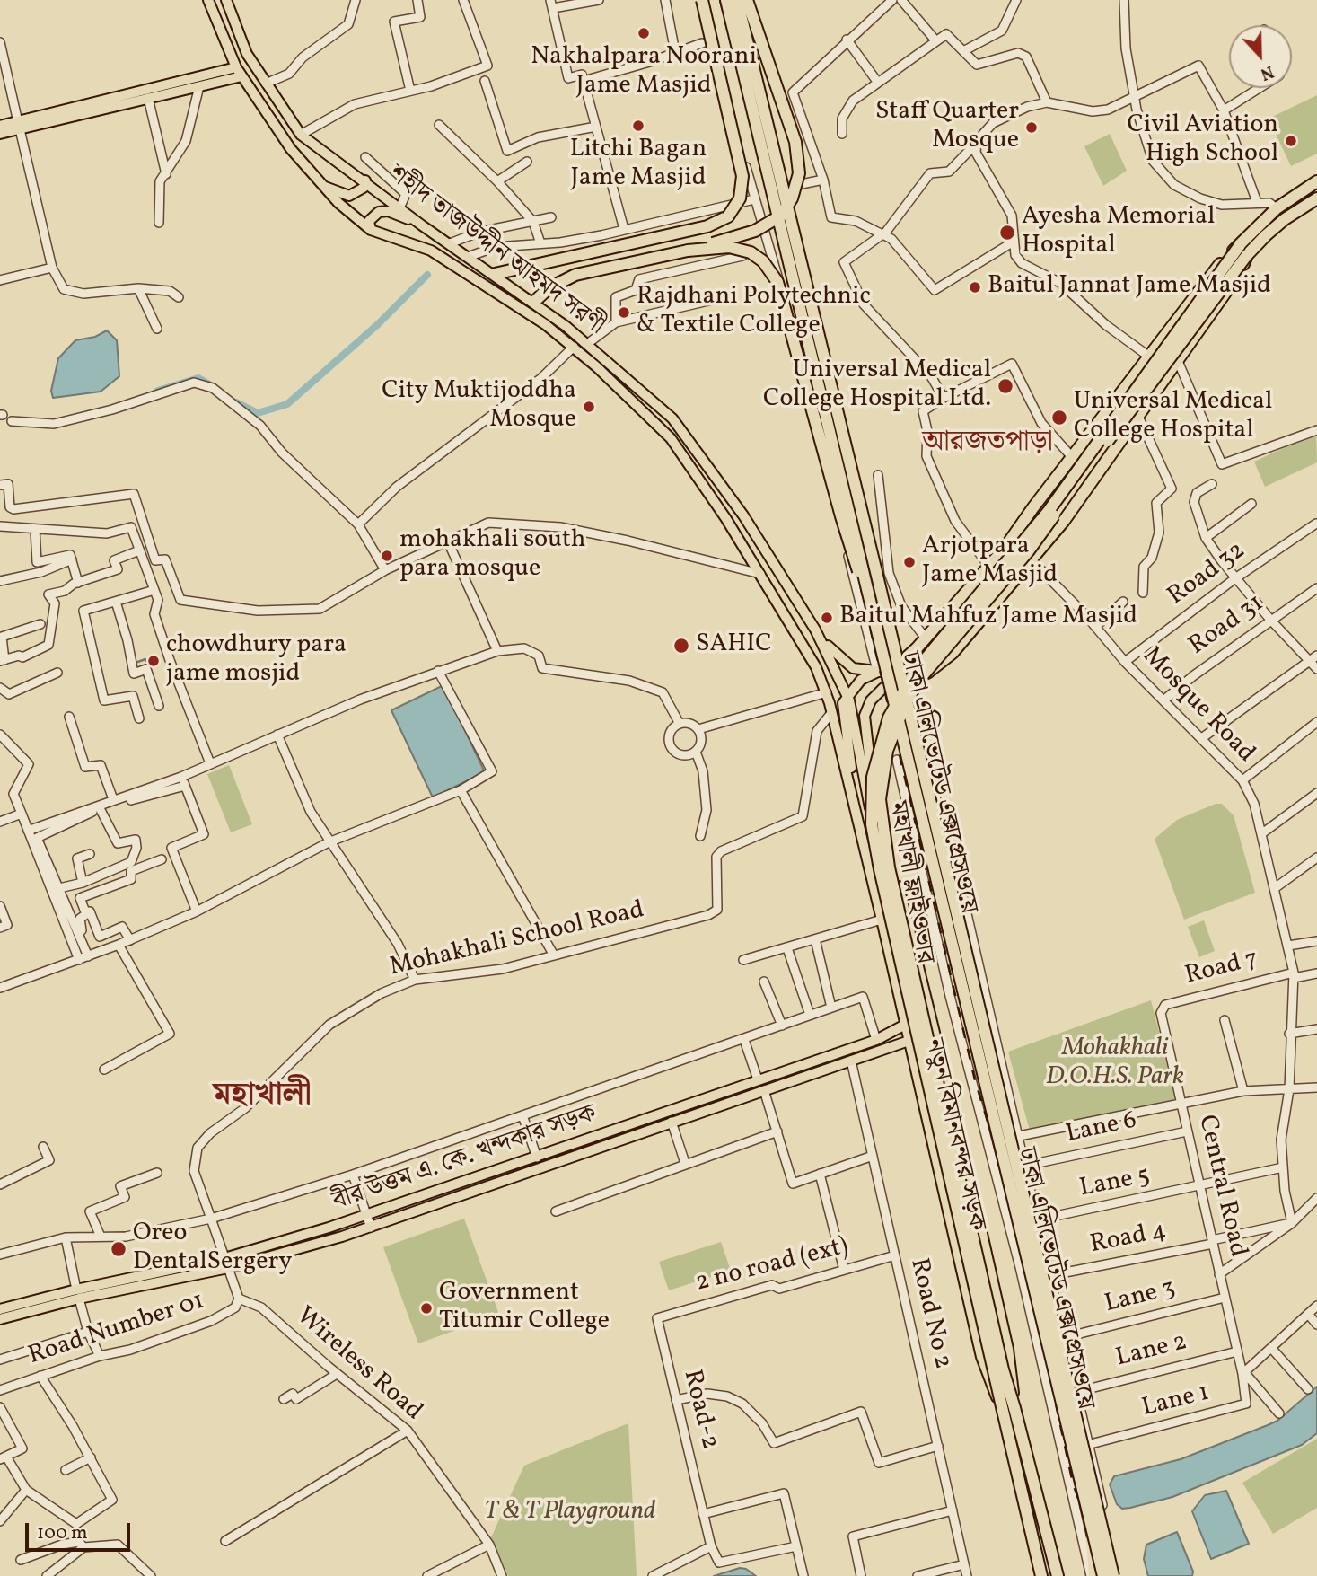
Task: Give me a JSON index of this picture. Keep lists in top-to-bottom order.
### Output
{
  "streets": {
    "highway": ["ঢাকা এলিভেটেড এক্সপ্রেসওয়ে", "মহাখালী ফ্লাইওভার", "নতুন বিমানবন্দর সড়ক"],
    "main road": ["শহীদ তাজউদ্দীন আহমদ সরণী", "বীর উত্তম এ. কে. খন্দকার সড়ক"],
    "street": [
      "Road 32",
      "Road 31",
      "Mosque Road",
      "Mohakhali School Road",
      "Road 7",
      "Lane 6",
      "Lane 5",
      "Central Road",
      "Road 4",
      "2 no road (ext)",
      "Lane 3",
      "Road No 2",
      "Road Number 01",
      "Lane 2",
      "Wireless Road",
      "Lane 1",
      "Road-2"
    ]
  },
  "crossings": [
    ["শহীদ তাজউদ্দীন আহমদ সরণী", "Mohakhali School Road"],
    ["শহীদ তাজউদ্দীন আহমদ সরণী", "নতুন বিমানবন্দর সড়ক"],
    ["Road 32", "Mosque Road"],
    ["Road 31", "Mosque Road"],
    ["Mosque Road", "Road 7"],
    ["Mosque Road", "Lane 5"],
    ["Mosque Road", "Road 4"],
    ["মহাখালী ফ্লাইওভার", "নতুন বিমানবন্দর সড়ক"],
    ["Mohakhali School Road", "নতুন বিমানবন্দর সড়ক"],
    ["Mohakhali School Road", "বীর উত্তম এ. কে. খন্দকার সড়ক"],
    ["Road 7", "Central Road"],
    ["Lane 6", "Central Road"],
    ["নতুন বিমানবন্দর সড়ক", "বীর উত্তম এ. কে. খন্দকার সড়ক"],
    ["বীর উত্তম এ. কে. খন্দকার সড়ক", "Road No 2"],
    ["Lane 5", "Central Road"],
    ["Central Road", "Road 4"],
    ["Central Road", "Lane 3"],
    ["Central Road", "Lane 2"],
    ["Central Road", "Lane 1"],
    ["2 no road (ext)", "Road No 2"],
    ["2 no road (ext)", "Road-2"],
    ["Road Number 01", "Wireless Road"]
  ],
  "districts": ["আরজতপাড়া", "মহাখালী"],
  "parks": ["Mohakhali D.O.H.S. Park", "T & T Playground"],
  "places": [
    "Nakhalpara Noorani Jame Masjid",
    "Litchi Bagan Jame Masjid",
    "Staff Quarter Mosque",
    "Civil Aviation High School",
    "Ayesha Memorial Hospital",
    "Baitul Jannat Jame Masjid",
    "Rajdhani Polytechnic & Textile College",
    "Universal Medical College Hospital Ltd.",
    "City Muktijoddha Mosque",
    "Universal Medical College Hospital",
    "mohakhali south para mosque",
    "Arjotpara Jame Masjid",
    "Baitul Mahfuz Jame Masjid",
    "SAHIC",
    "chowdhury para jame mosjid",
    "Oreo DentalSergery",
    "Government Titumir College"
  ],
  "scale_bar": "100 m",
  "north": "bottom"
}
